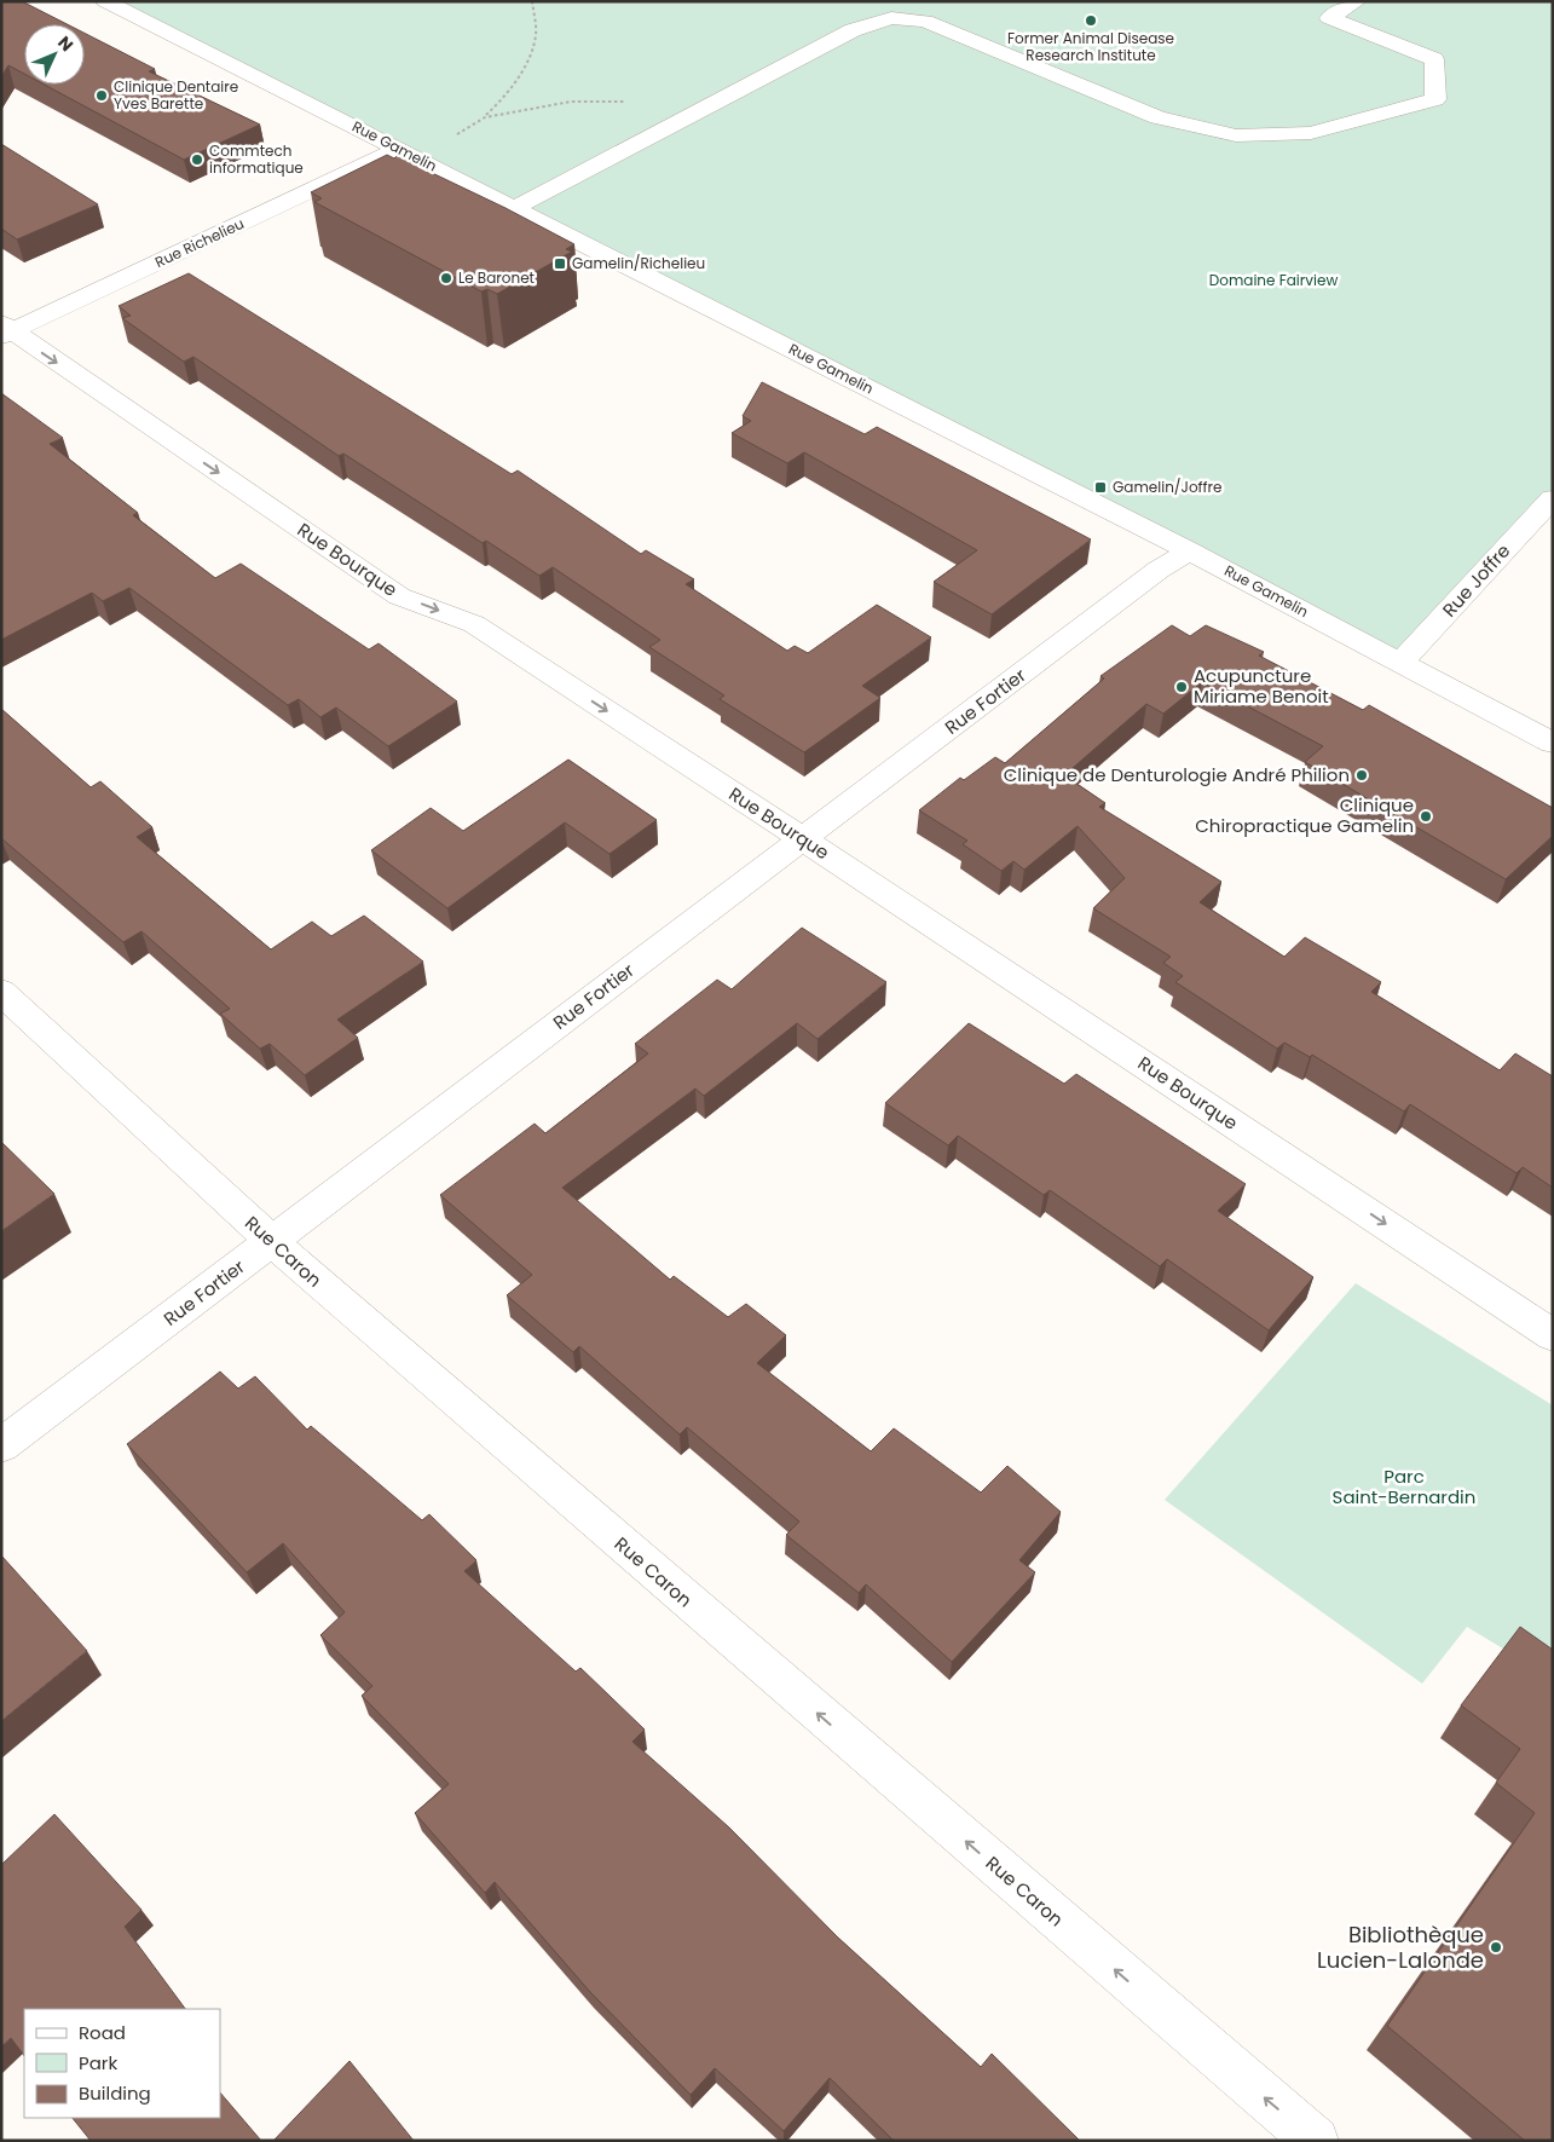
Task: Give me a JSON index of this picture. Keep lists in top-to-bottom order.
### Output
{
  "streets": {
    "street": [
      "Rue Gamelin",
      "Rue Richelieu",
      "Rue Bourque",
      "Rue Joffre",
      "Rue Fortier",
      "Rue Caron"
    ]
  },
  "crossings": [
    ["Rue Gamelin", "Rue Richelieu"],
    ["Rue Gamelin", "Rue Joffre"],
    ["Rue Gamelin", "Rue Fortier"],
    ["Rue Richelieu", "Rue Bourque"],
    ["Rue Bourque", "Rue Fortier"],
    ["Rue Fortier", "Rue Caron"]
  ],
  "one_way": ["Rue Bourque", "Rue Caron"],
  "parks": ["Domaine Fairview", "Parc Saint-Bernardin"],
  "places": {
    "other": [
      "Former Animal Disease Research Institute",
      "Clinique Dentaire Yves Barette",
      "Commtech informatique",
      "Le Baronet",
      "Acupuncture Miriame Benoit",
      "Clinique de Denturologie André Philion",
      "Clinique Chiropractique Gamelin",
      "Bibliothèque Lucien-Lalonde"
    ],
    "transit": ["Gamelin/Richelieu", "Gamelin/Joffre"]
  },
  "legend": ["Road", "Park", "Building"],
  "north": "top right"
}
